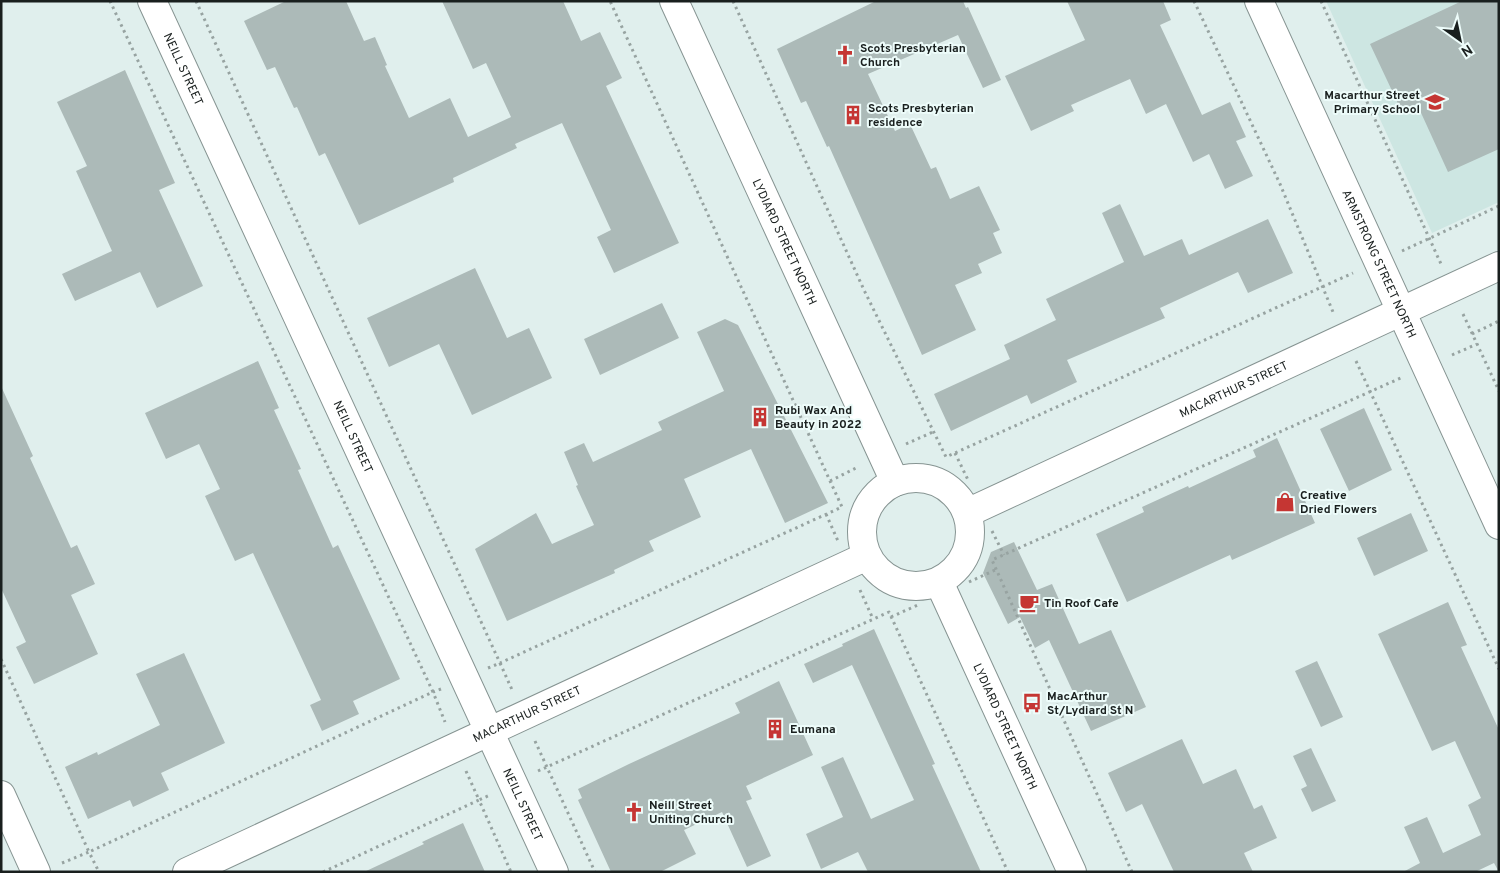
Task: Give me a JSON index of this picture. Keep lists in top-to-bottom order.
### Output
{
  "streets": {
    "street": [
      "NEILL STREET",
      "LYDIARD STREET NORTH",
      "ARMSTRONG STREET NORTH",
      "MACARTHUR STREET"
    ]
  },
  "crossings": [
    ["NEILL STREET", "MACARTHUR STREET"],
    ["LYDIARD STREET NORTH", "MACARTHUR STREET"],
    ["ARMSTRONG STREET NORTH", "MACARTHUR STREET"]
  ],
  "places": {
    "church": ["Scots Presbyterian Church", "Neill Street Uniting Church"],
    "school or university": ["Macarthur Street Primary School"],
    "building": ["Scots Presbyterian residence", "Rubi Wax And Beauty in 2022", "Eumana"],
    "shop": ["Creative Dried Flowers"],
    "cafe": ["Tin Roof Cafe"],
    "bus stop": ["MacArthur St/Lydiard St N"]
  },
  "north": "bottom right"
}
